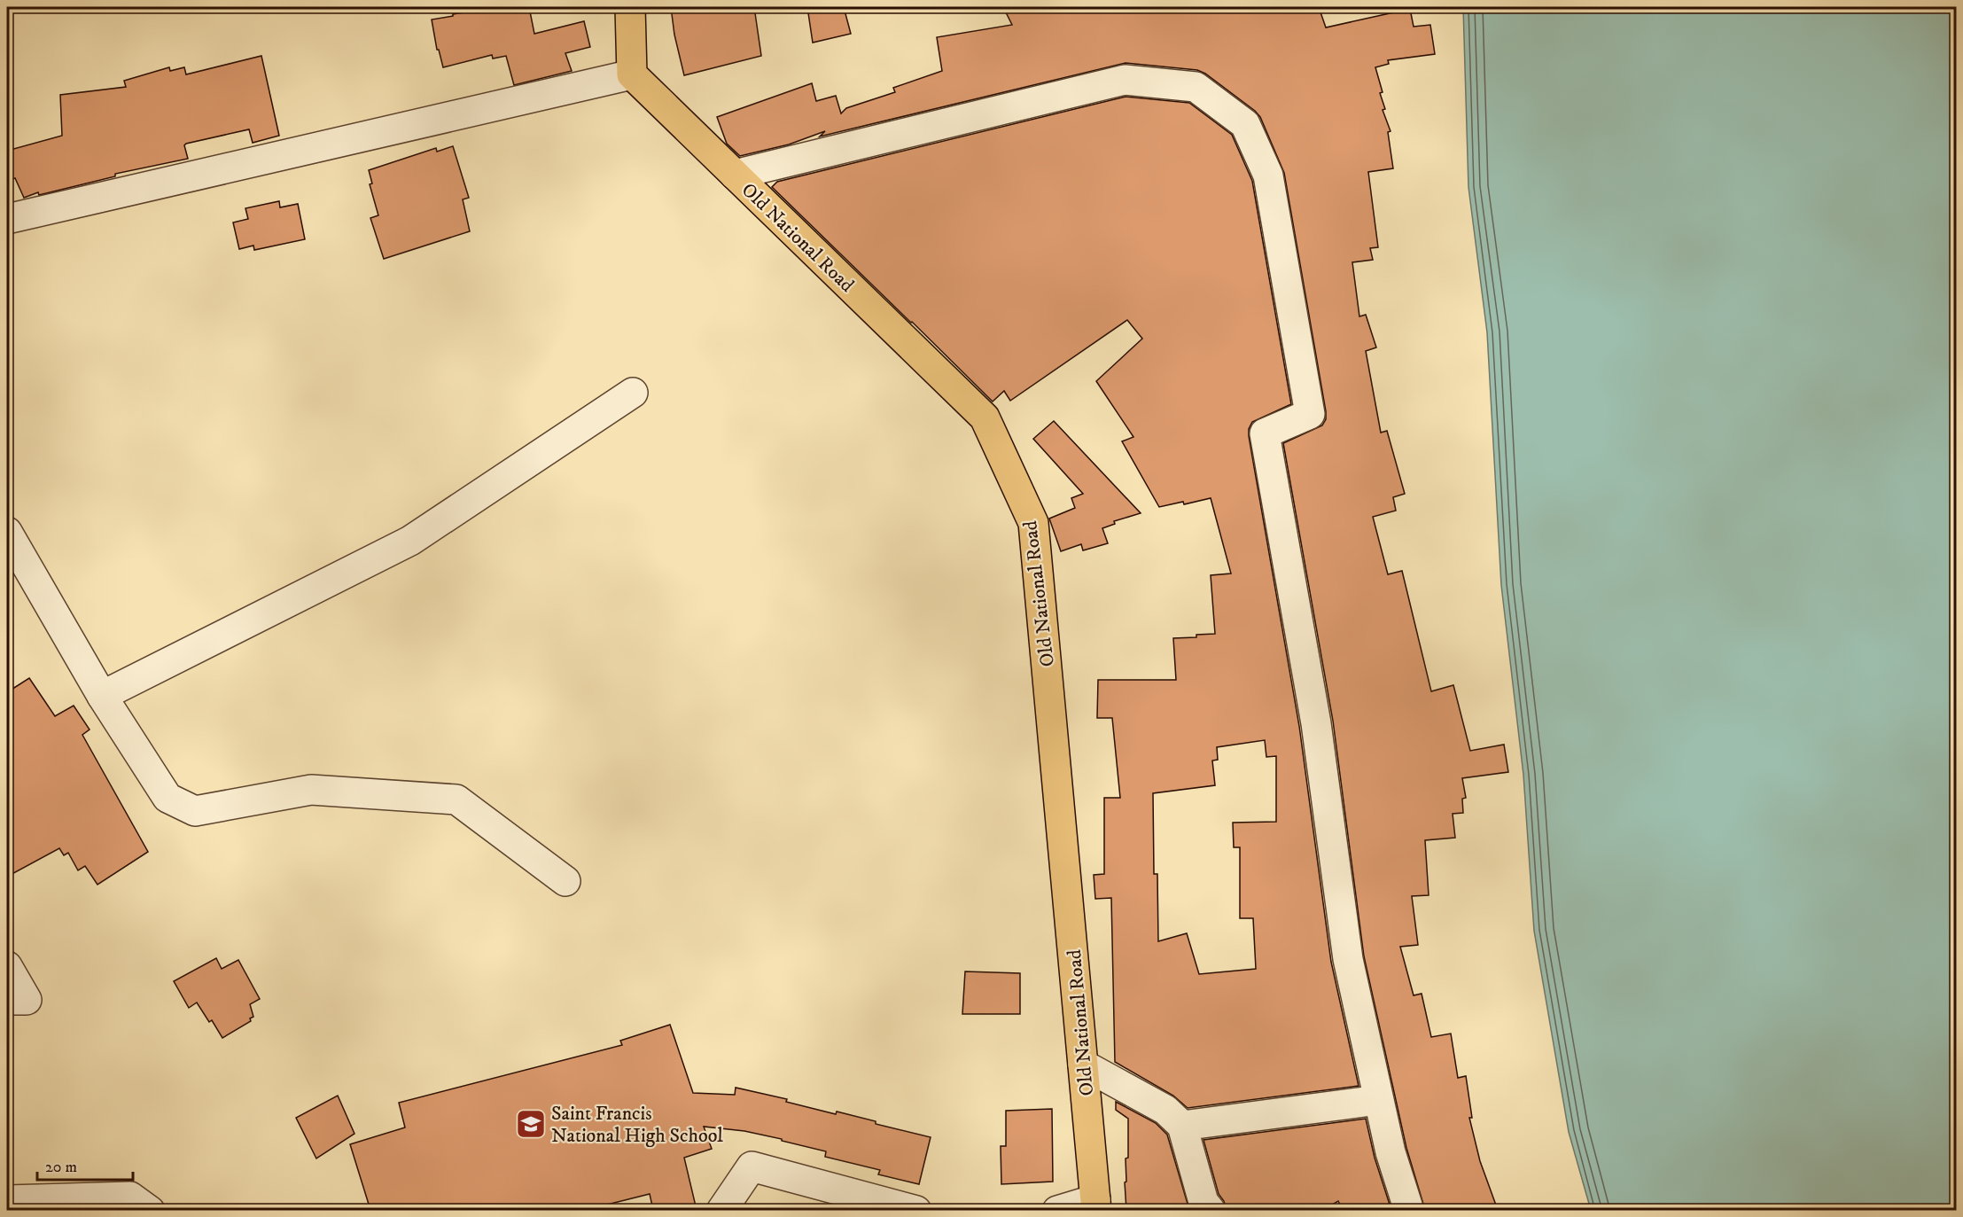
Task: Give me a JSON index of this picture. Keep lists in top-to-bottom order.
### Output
{
  "streets": {
    "main road": ["Old National Road"]
  },
  "places": {
    "school or university": ["Saint Francis National High School"]
  },
  "scale_bar": "20 m"
}
